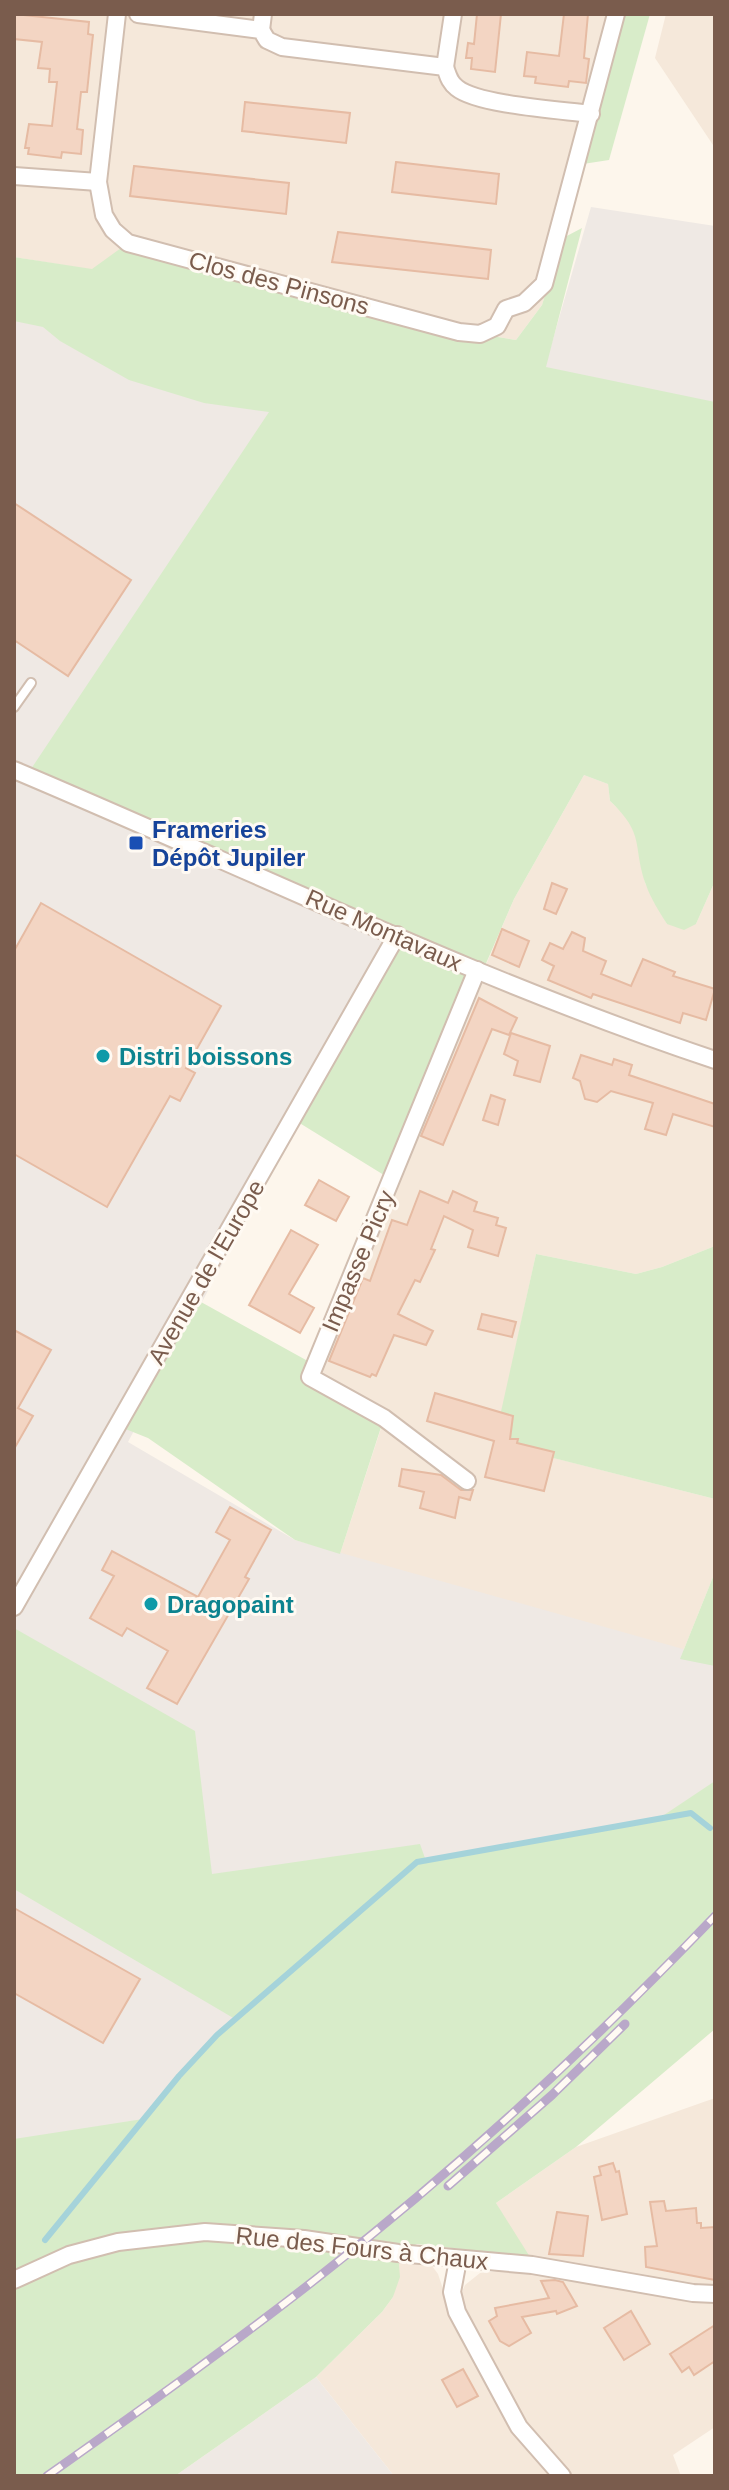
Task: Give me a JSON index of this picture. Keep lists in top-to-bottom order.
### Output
{
  "streets": {
    "street": [
      "Clos des Pinsons",
      "Rue Montavaux",
      "Impasse Picry",
      "Avenue de l'Europe",
      "Rue des Fours à Chaux"
    ]
  },
  "crossings": [
    ["Rue Montavaux", "Impasse Picry"],
    ["Rue Montavaux", "Avenue de l'Europe"]
  ],
  "places": {
    "transit": ["Frameries Dépôt Jupiler"],
    "other": ["Distri boissons", "Dragopaint"]
  }
}
